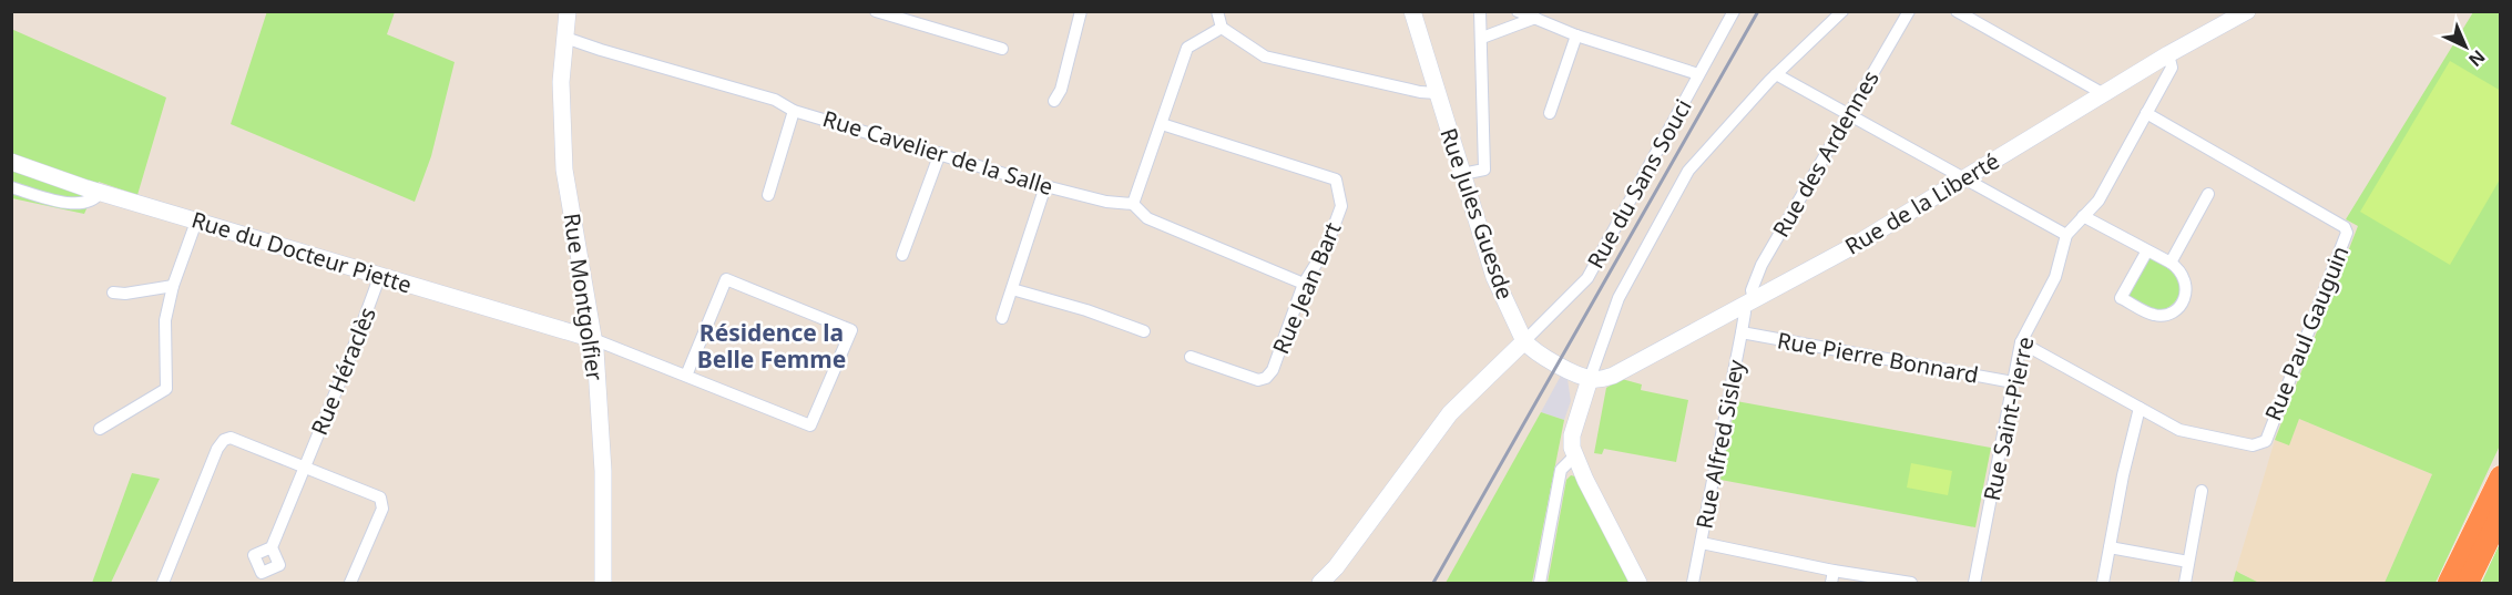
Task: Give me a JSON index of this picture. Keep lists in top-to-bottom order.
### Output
{
  "streets": {
    "street": [
      "Rue Cavelier de la Salle",
      "Rue des Ardennes",
      "Rue du Sans Souci",
      "Rue de la Liberté",
      "Rue Jules Guesde",
      "Rue du Docteur Piette",
      "Rue Jean Bart",
      "Rue Montgolfier",
      "Rue Paul Gauguin",
      "Rue Pierre Bonnard",
      "Rue Héraclès",
      "Rue Saint-Pierre",
      "Rue Alfred Sisley"
    ]
  },
  "crossings": [
    ["Rue Cavelier de la Salle", "Rue Jean Bart"],
    ["Rue Cavelier de la Salle", "Rue Montgolfier"],
    ["Rue des Ardennes", "Rue de la Liberté"],
    ["Rue des Ardennes", "Rue Alfred Sisley"],
    ["Rue du Sans Souci", "Rue Jules Guesde"],
    ["Rue de la Liberté", "Rue Saint-Pierre"],
    ["Rue de la Liberté", "Rue Alfred Sisley"],
    ["Rue du Docteur Piette", "Rue Montgolfier"],
    ["Rue du Docteur Piette", "Rue Héraclès"],
    ["Rue Paul Gauguin", "Rue Saint-Pierre"],
    ["Rue Pierre Bonnard", "Rue Saint-Pierre"],
    ["Rue Pierre Bonnard", "Rue Alfred Sisley"]
  ],
  "districts": ["Résidence la Belle Femme"],
  "north": "bottom right"
}
